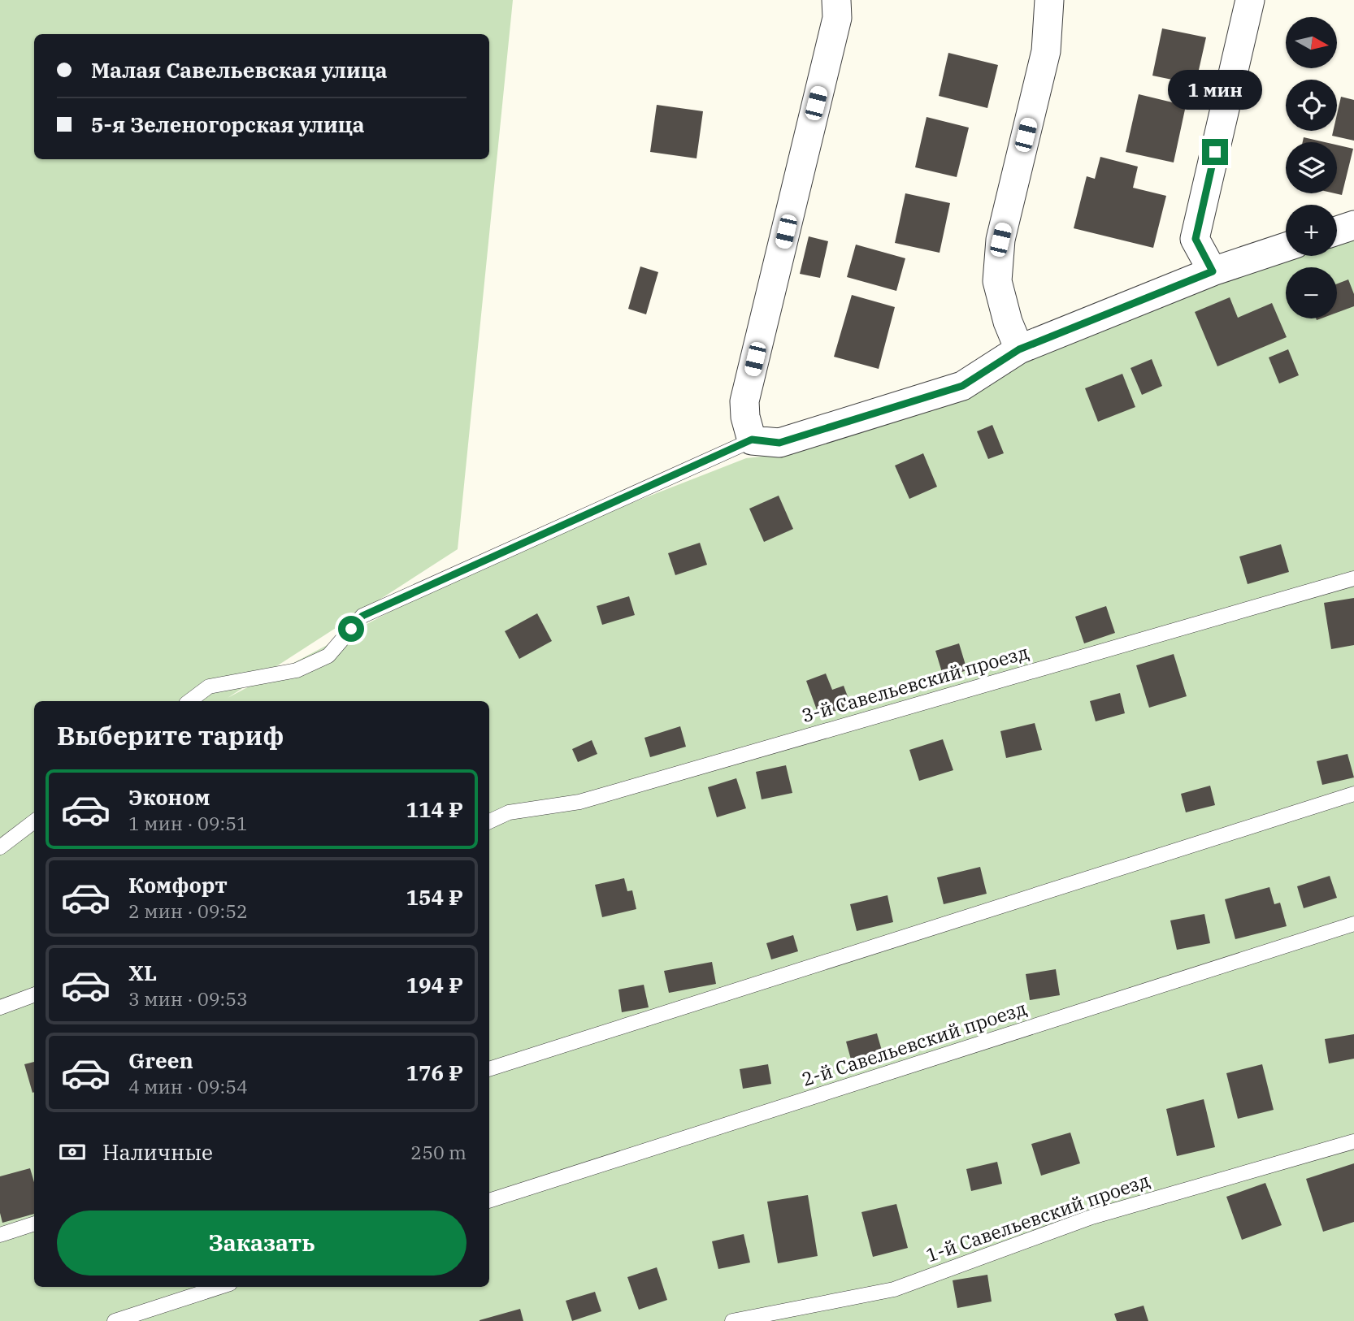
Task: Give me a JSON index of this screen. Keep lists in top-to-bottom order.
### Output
{
  "streets": {
    "lane": ["3-й Савельевский проезд", "2-й Савельевский проезд", "1-й Савельевский проезд"]
  },
  "north": "right",
  "page": {
    "map_buttons": ["+", "−"],
    "banner": ["Малая Савельевская улица", "5-я Зеленогорская улица"],
    "bubble": "1 мин",
    "heading": "Выберите тариф",
    "list": [
      {
        "name": "Эконом",
        "note": "1 мин · 09:51",
        "value": "114 ₽"
      },
      {
        "name": "Комфорт",
        "note": "2 мин · 09:52",
        "value": "154 ₽"
      },
      {
        "name": "XL",
        "note": "3 мин · 09:53",
        "value": "194 ₽"
      },
      {
        "name": "Green",
        "note": "4 мин · 09:54",
        "value": "176 ₽"
      }
    ],
    "pay": ["Наличные", "250 m"],
    "buttons": "Заказать"
  }
}
